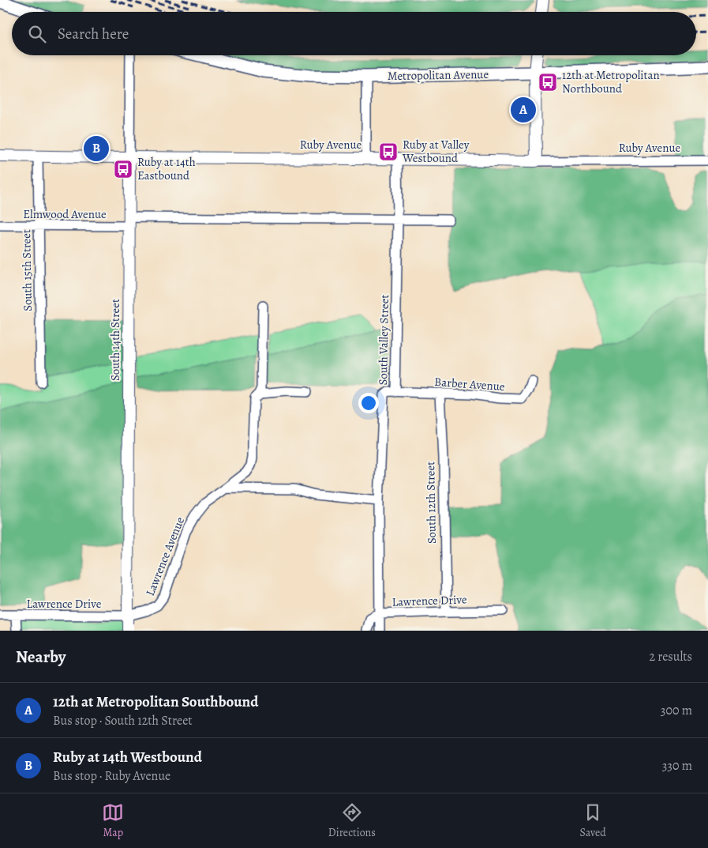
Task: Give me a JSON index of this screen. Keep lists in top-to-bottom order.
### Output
{
  "streets": {
    "main road": ["Metropolitan Avenue"],
    "street": [
      "Ruby Avenue",
      "Elmwood Avenue",
      "South 15th Street",
      "South 14th Street",
      "South Valley Street",
      "Barber Avenue",
      "South 12th Street",
      "Lawrence Avenue",
      "Lawrence Drive"
    ]
  },
  "crossings": [
    ["Ruby Avenue", "South 15th Street"],
    ["Ruby Avenue", "South 14th Street"],
    ["Ruby Avenue", "South Valley Street"],
    ["Elmwood Avenue", "South 15th Street"],
    ["Elmwood Avenue", "South 14th Street"],
    ["Elmwood Avenue", "South Valley Street"],
    ["South 14th Street", "Lawrence Avenue"],
    ["South 14th Street", "Lawrence Drive"],
    ["South Valley Street", "Barber Avenue"],
    ["South Valley Street", "Lawrence Drive"],
    ["Barber Avenue", "South 12th Street"],
    ["South 12th Street", "Lawrence Drive"],
    ["Lawrence Avenue", "Lawrence Drive"]
  ],
  "places": {
    "bus stop": ["12th at Metropolitan Northbound", "Ruby at Valley Westbound", "Ruby at 14th Eastbound"]
  },
  "page": {
    "search": "Search here",
    "pins": ["A", "B"],
    "heading": ["Nearby", "2 results"],
    "list": [
      {
        "mark": "A",
        "name": "12th at Metropolitan Southbound",
        "note": "Bus stop · South 12th Street",
        "value": "300 m"
      },
      {
        "mark": "B",
        "name": "Ruby at 14th Westbound",
        "note": "Bus stop · Ruby Avenue",
        "value": "330 m"
      }
    ],
    "nav": ["Map", "Directions", "Saved"]
  }
}
